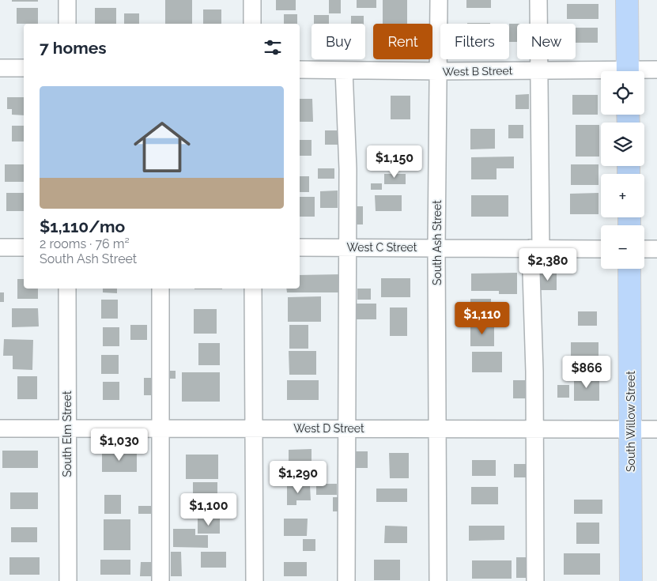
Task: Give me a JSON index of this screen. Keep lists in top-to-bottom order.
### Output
{
  "streets": {
    "main road": ["South Willow Street"],
    "street": [
      "West B Street",
      "South Ash Street",
      "West C Street",
      "West D Street",
      "South Elm Street"
    ]
  },
  "crossings": [
    ["West B Street", "South Ash Street"],
    ["South Ash Street", "West C Street"],
    ["South Ash Street", "West D Street"],
    ["South Willow Street", "West D Street"],
    ["West D Street", "South Elm Street"]
  ],
  "page": {
    "chip": [
      "Buy",
      "Rent",
      "Filters",
      "New"
    ],
    "heading": "7 homes",
    "map_buttons": ["+", "−"],
    "list": [
      {
        "name": "$1,110/mo",
        "note": "2 rooms · 76 m² · South Ash Street"
      }
    ],
    "price": [
      "$1,150",
      "$2,380",
      "$1,110",
      "$866",
      "$1,030",
      "$1,290",
      "$1,100"
    ]
  }
}
